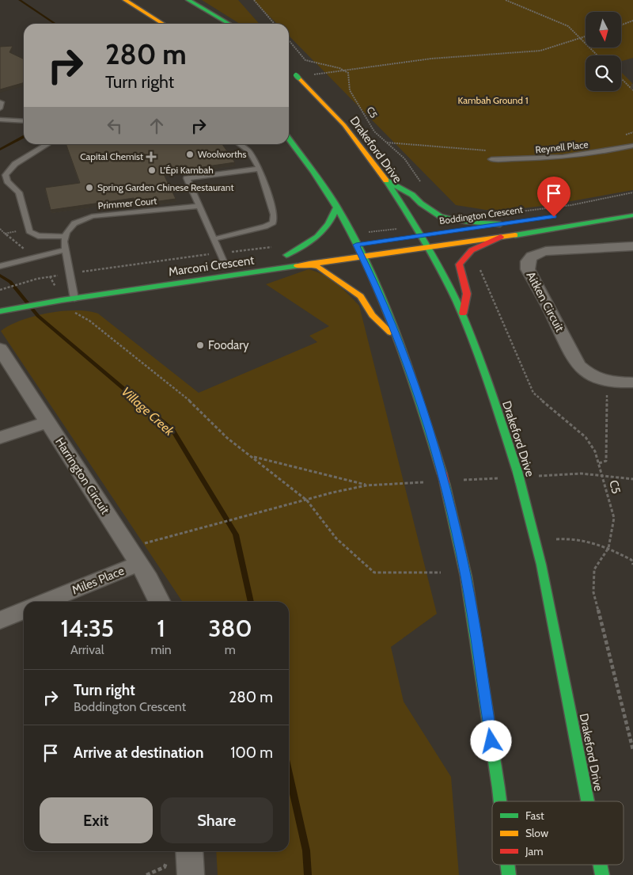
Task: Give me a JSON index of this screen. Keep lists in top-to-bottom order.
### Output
{
  "streets": {
    "main road": ["Drakeford Drive", "Boddington Crescent", "Marconi Crescent"],
    "street": ["Aitken Circuit", "Harrington Circuit", "Miles Place"],
    "lane": ["Reynell Place", "Primmer Court"],
    "path": ["C5"]
  },
  "crossings": [
    ["Drakeford Drive", "Boddington Crescent"],
    ["Drakeford Drive", "Marconi Crescent"],
    ["Harrington Circuit", "Miles Place"]
  ],
  "water": ["Village Creek"],
  "parks": ["Kambah Ground 1"],
  "places": {
    "other": [
      "Woolworths",
      "L’Épi Kambah",
      "Spring Garden Chinese Restaurant",
      "Foodary"
    ],
    "health": ["Capital Chemist"]
  },
  "legend": ["Fast", "Slow", "Jam"],
  "north": "bottom",
  "page": {
    "turn": ["280 m", "Turn right"],
    "eta": [
      "14:35",
      "Arrival",
      "1",
      "min",
      "380",
      "m"
    ],
    "list": [
      {
        "name": "Turn right",
        "note": "Boddington Crescent",
        "value": "280 m"
      },
      {
        "name": "Arrive at destination",
        "value": "100 m"
      }
    ],
    "buttons": ["Exit", "Share"]
  }
}
